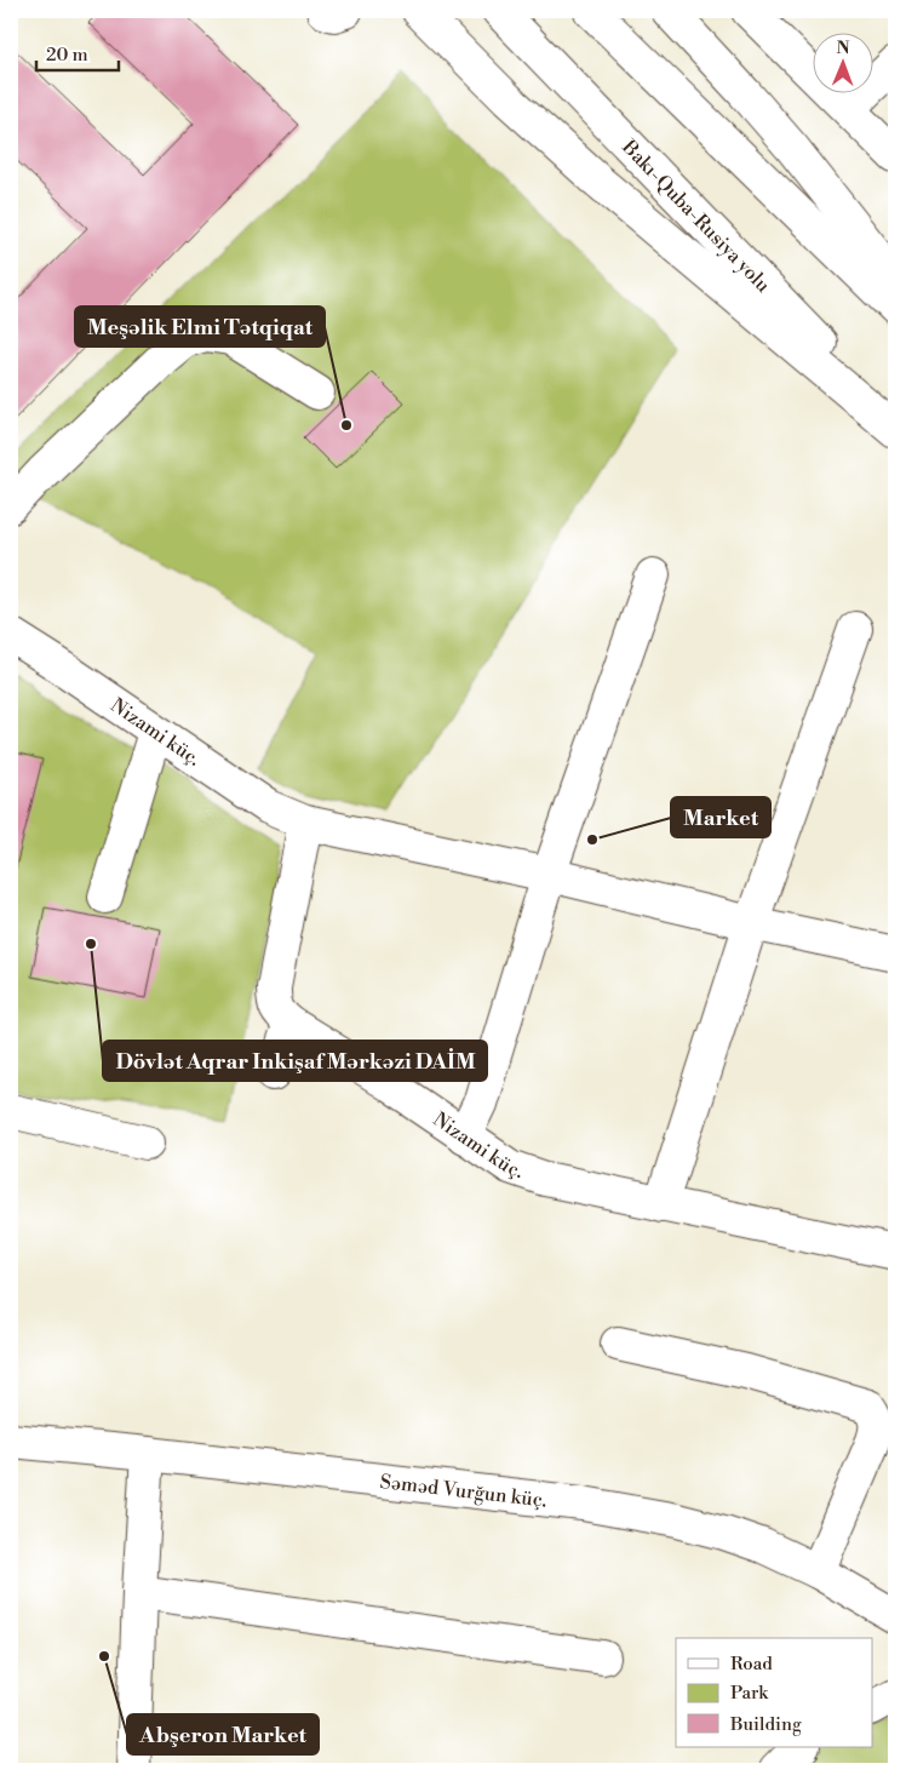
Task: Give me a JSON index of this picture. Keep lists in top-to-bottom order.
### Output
{
  "streets": {
    "main road": ["Bakı-Quba-Rusiya yolu", "Nizami küç.", "Səməd Vurğun küç."]
  },
  "places": [
    "Meşəlik Elmi Tətqiqat",
    "Market",
    "Dövlət Aqrar Inkişaf Mərkəzi DAİM",
    "Abşeron Market"
  ],
  "legend": ["Road", "Park", "Building"],
  "scale_bar": "20 m",
  "north": "top"
}
